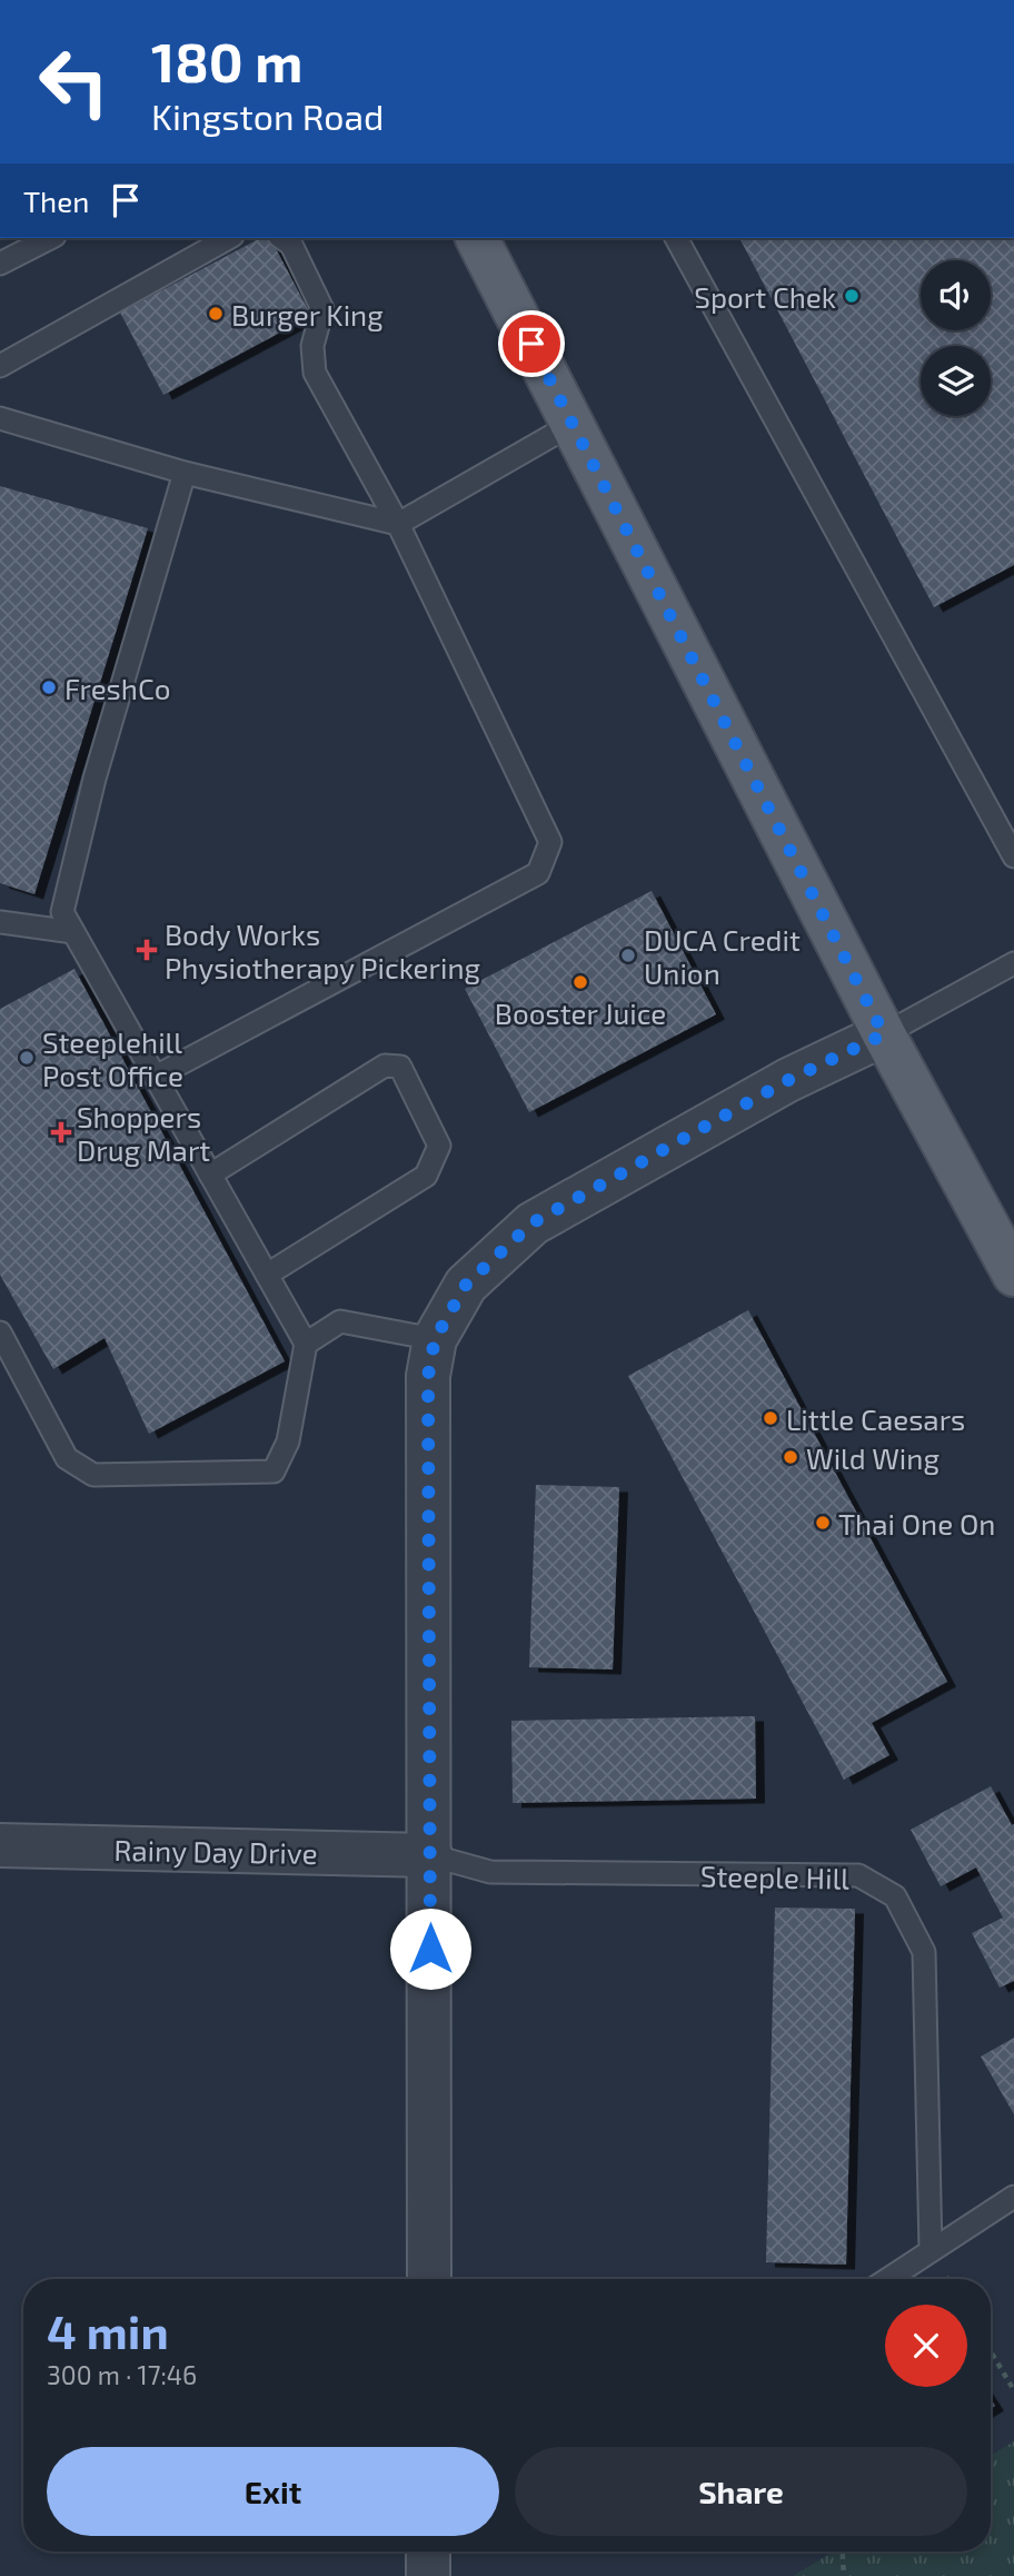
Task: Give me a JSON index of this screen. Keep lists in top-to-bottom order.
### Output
{
  "streets": {
    "street": ["Rainy Day Drive"],
    "lane": ["Steeple Hill"]
  },
  "crossings": [
    ["Rainy Day Drive", "Steeple Hill"]
  ],
  "places": {
    "other": [
      "Sport Chek",
      "Burger King",
      "FreshCo",
      "DUCA Credit Union",
      "Booster Juice",
      "Steeplehill Post Office",
      "Little Caesars",
      "Wild Wing",
      "Thai One On"
    ],
    "health": ["Body Works Physiotherapy Pickering", "Shoppers Drug Mart"]
  },
  "page": {
    "turn": ["180 m", "Kingston Road"],
    "then": "Then",
    "heading": ["4 min", "300 m · 17:46"],
    "buttons": ["Exit", "Share"]
  }
}
